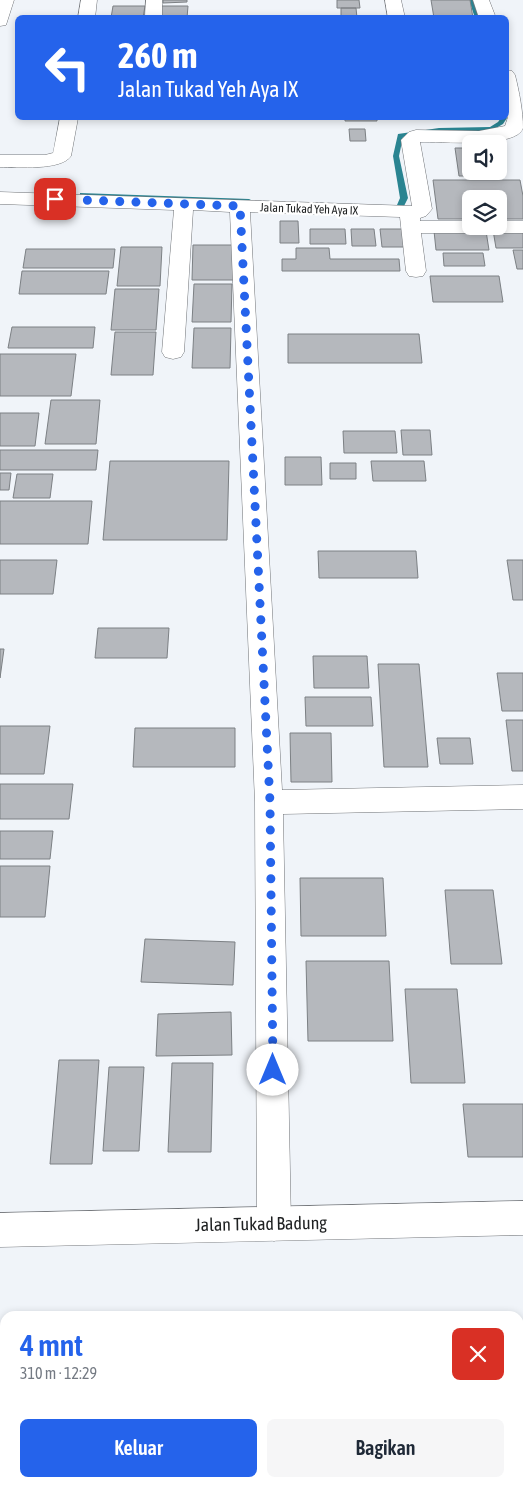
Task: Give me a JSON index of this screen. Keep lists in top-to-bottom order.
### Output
{
  "streets": {
    "street": ["Jalan Tukad Yeh Aya IX", "Jalan Tukad Badung"]
  },
  "page": {
    "turn": ["260 m", "Jalan Tukad Yeh Aya IX"],
    "heading": ["4 mnt", "310 m · 12:29"],
    "buttons": ["Keluar", "Bagikan"]
  }
}
